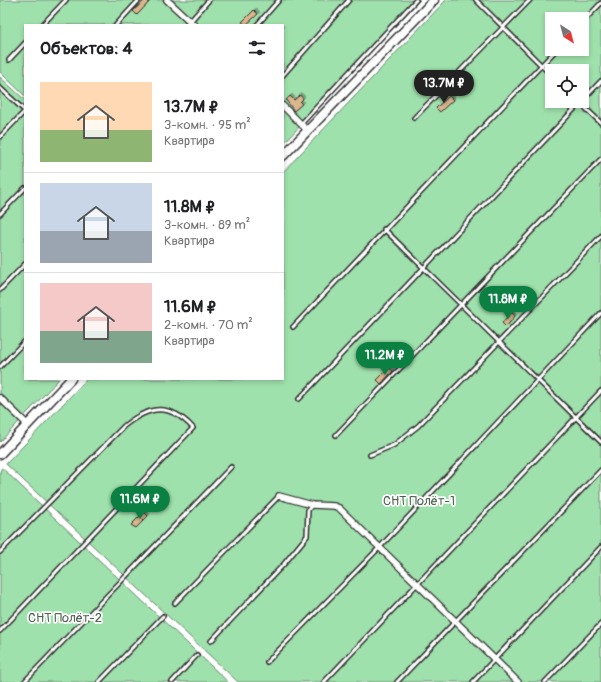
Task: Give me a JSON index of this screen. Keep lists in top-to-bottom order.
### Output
{
  "parks": ["СНТ Полёт-1", "СНТ Полёт-2"],
  "north": "bottom right",
  "page": {
    "heading": "Объектов: 4",
    "price": [
      "13.7M ₽",
      "11.8M ₽",
      "11.2M ₽",
      "11.6M ₽"
    ],
    "list": [
      {
        "name": "13.7M ₽",
        "note": "3-комн. · 95 m² · Квартира"
      },
      {
        "name": "11.8M ₽",
        "note": "3-комн. · 89 m² · Квартира"
      },
      {
        "name": "11.6M ₽",
        "note": "2-комн. · 70 m² · Квартира"
      }
    ]
  }
}
